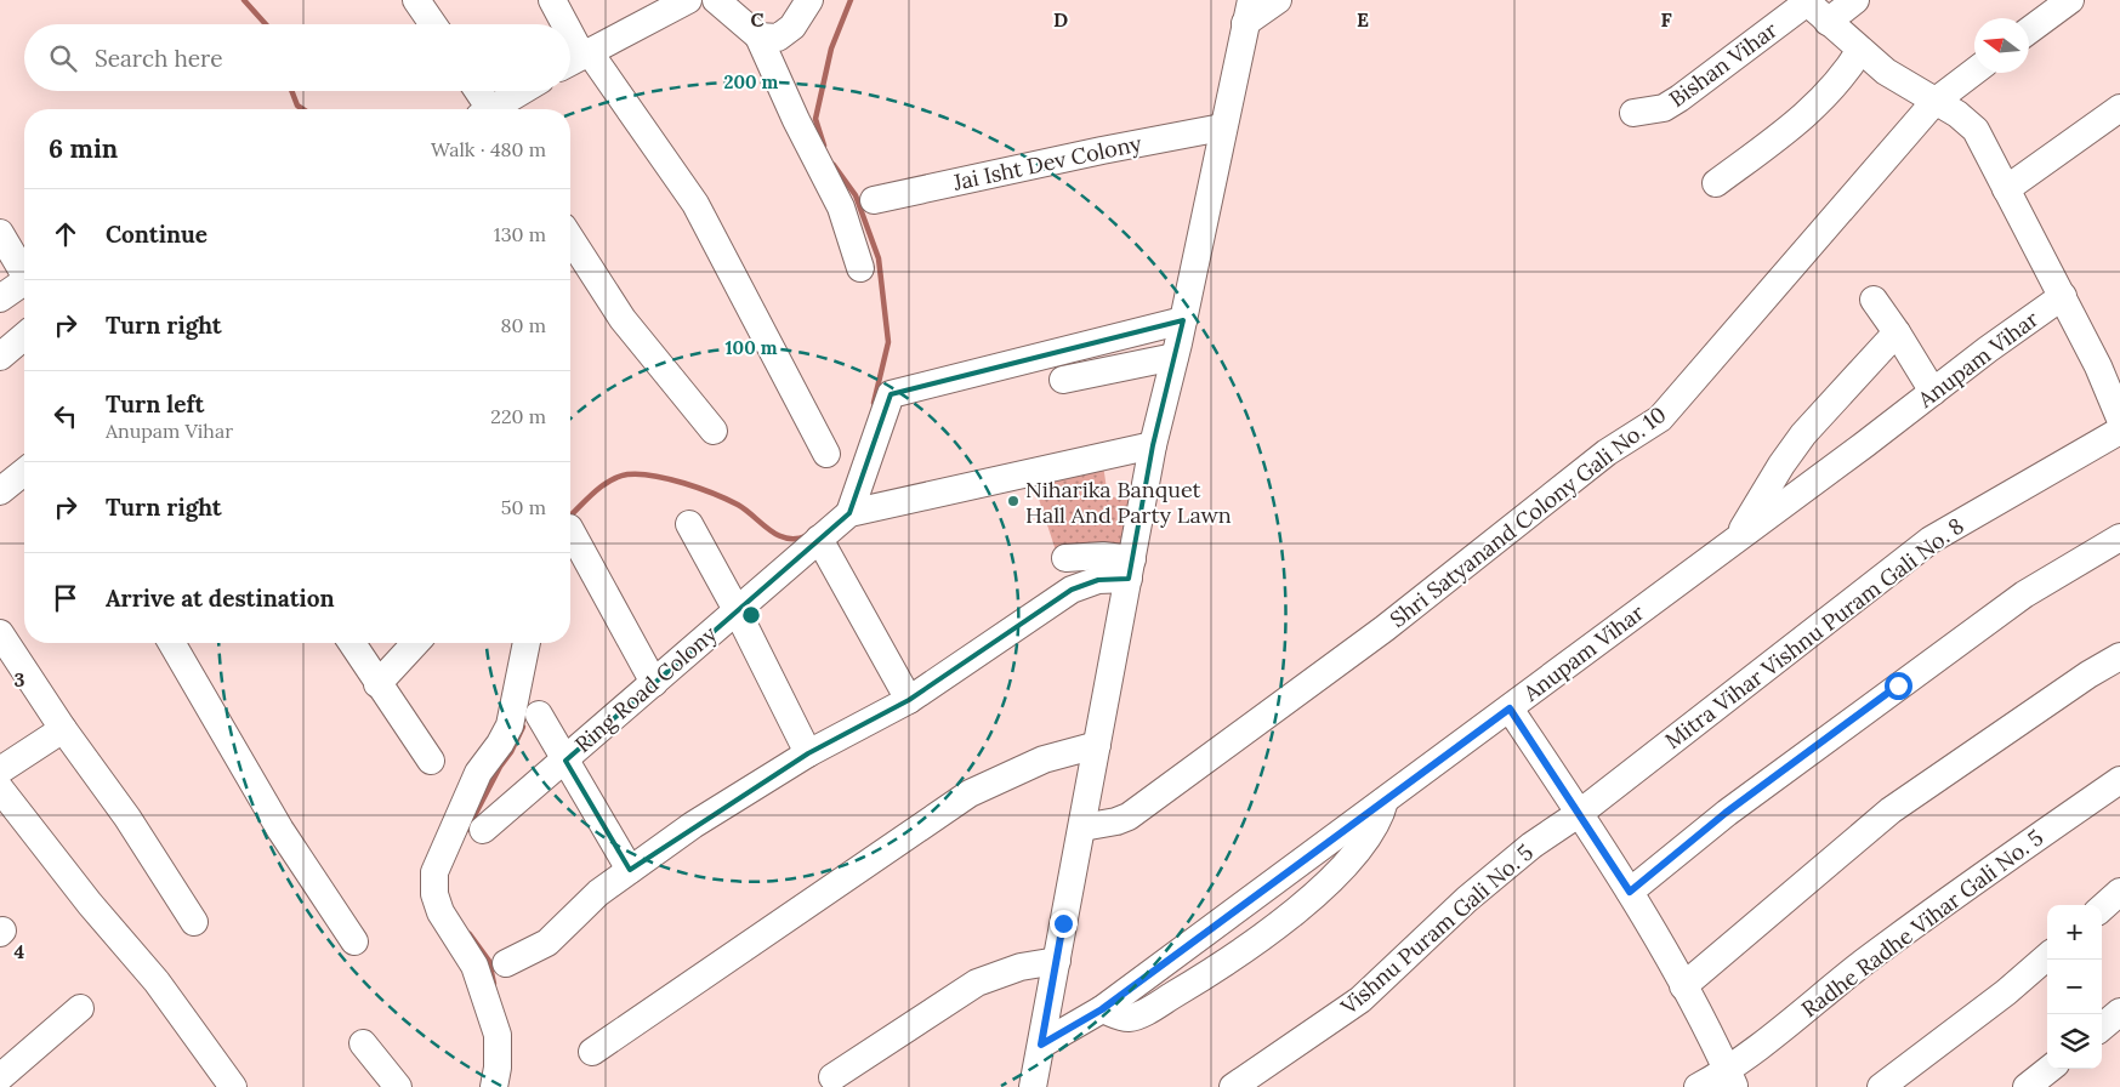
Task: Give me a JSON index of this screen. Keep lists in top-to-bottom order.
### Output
{
  "streets": {
    "street": [
      "Bishan Vihar",
      "Jai Isht Dev Colony",
      "Anupam Vihar",
      "Shri Satyanand Colony Gali No. 10",
      "Mitra Vihar Vishnu Puram Gali No. 8",
      "Ring Road Colony",
      "Radhe Radhe Vihar Gali No. 5",
      "Vishnu Puram Gali No. 5"
    ]
  },
  "crossings": [
    ["Mitra Vihar Vishnu Puram Gali No. 8", "Vishnu Puram Gali No. 5"]
  ],
  "places": ["Niharika Banquet Hall And Party Lawn"],
  "north": "left",
  "page": {
    "search": "Search here",
    "heading": ["6 min", "Walk · 480 m"],
    "list": [
      ["Continue", "130 m"],
      ["Turn right", "80 m"],
      ["Turn left", "Anupam Vihar", "220 m"],
      ["Turn right", "50 m"],
      "Arrive at destination"
    ],
    "map_buttons": ["+", "−"]
  },
  "grid": {
    "columns": [
      "C",
      "D",
      "E",
      "F"
    ],
    "rows": ["3", "4"]
  },
  "rings": ["200 m", "100 m"]
}
